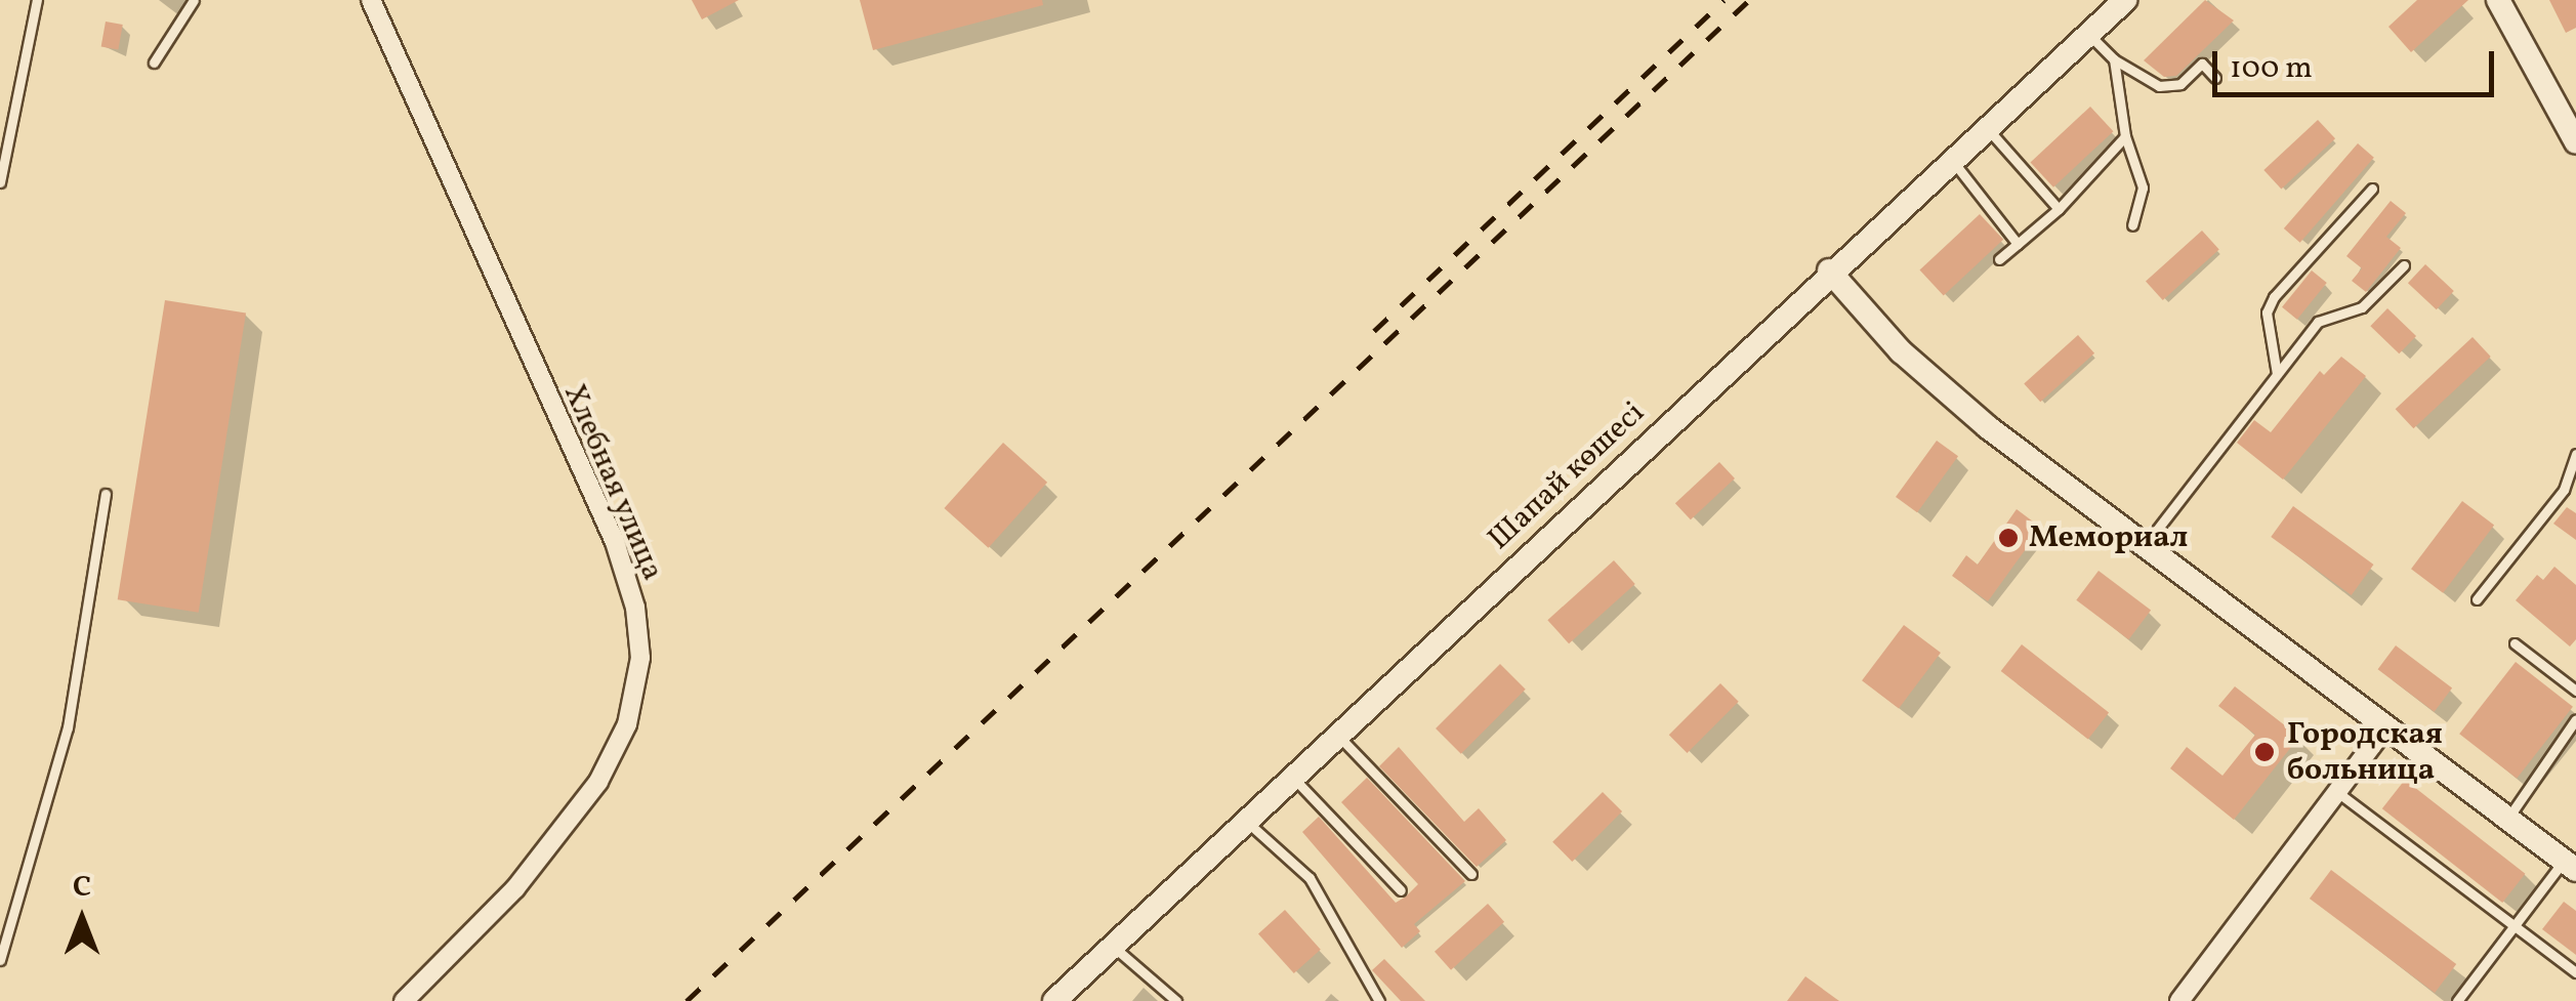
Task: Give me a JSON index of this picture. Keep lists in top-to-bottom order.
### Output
{
  "streets": {
    "street": ["Шапай көшесі", "Хлебная улица"]
  },
  "places": ["Мемориал", "Городская больница"],
  "scale_bar": "100 m",
  "north": "top"
}
